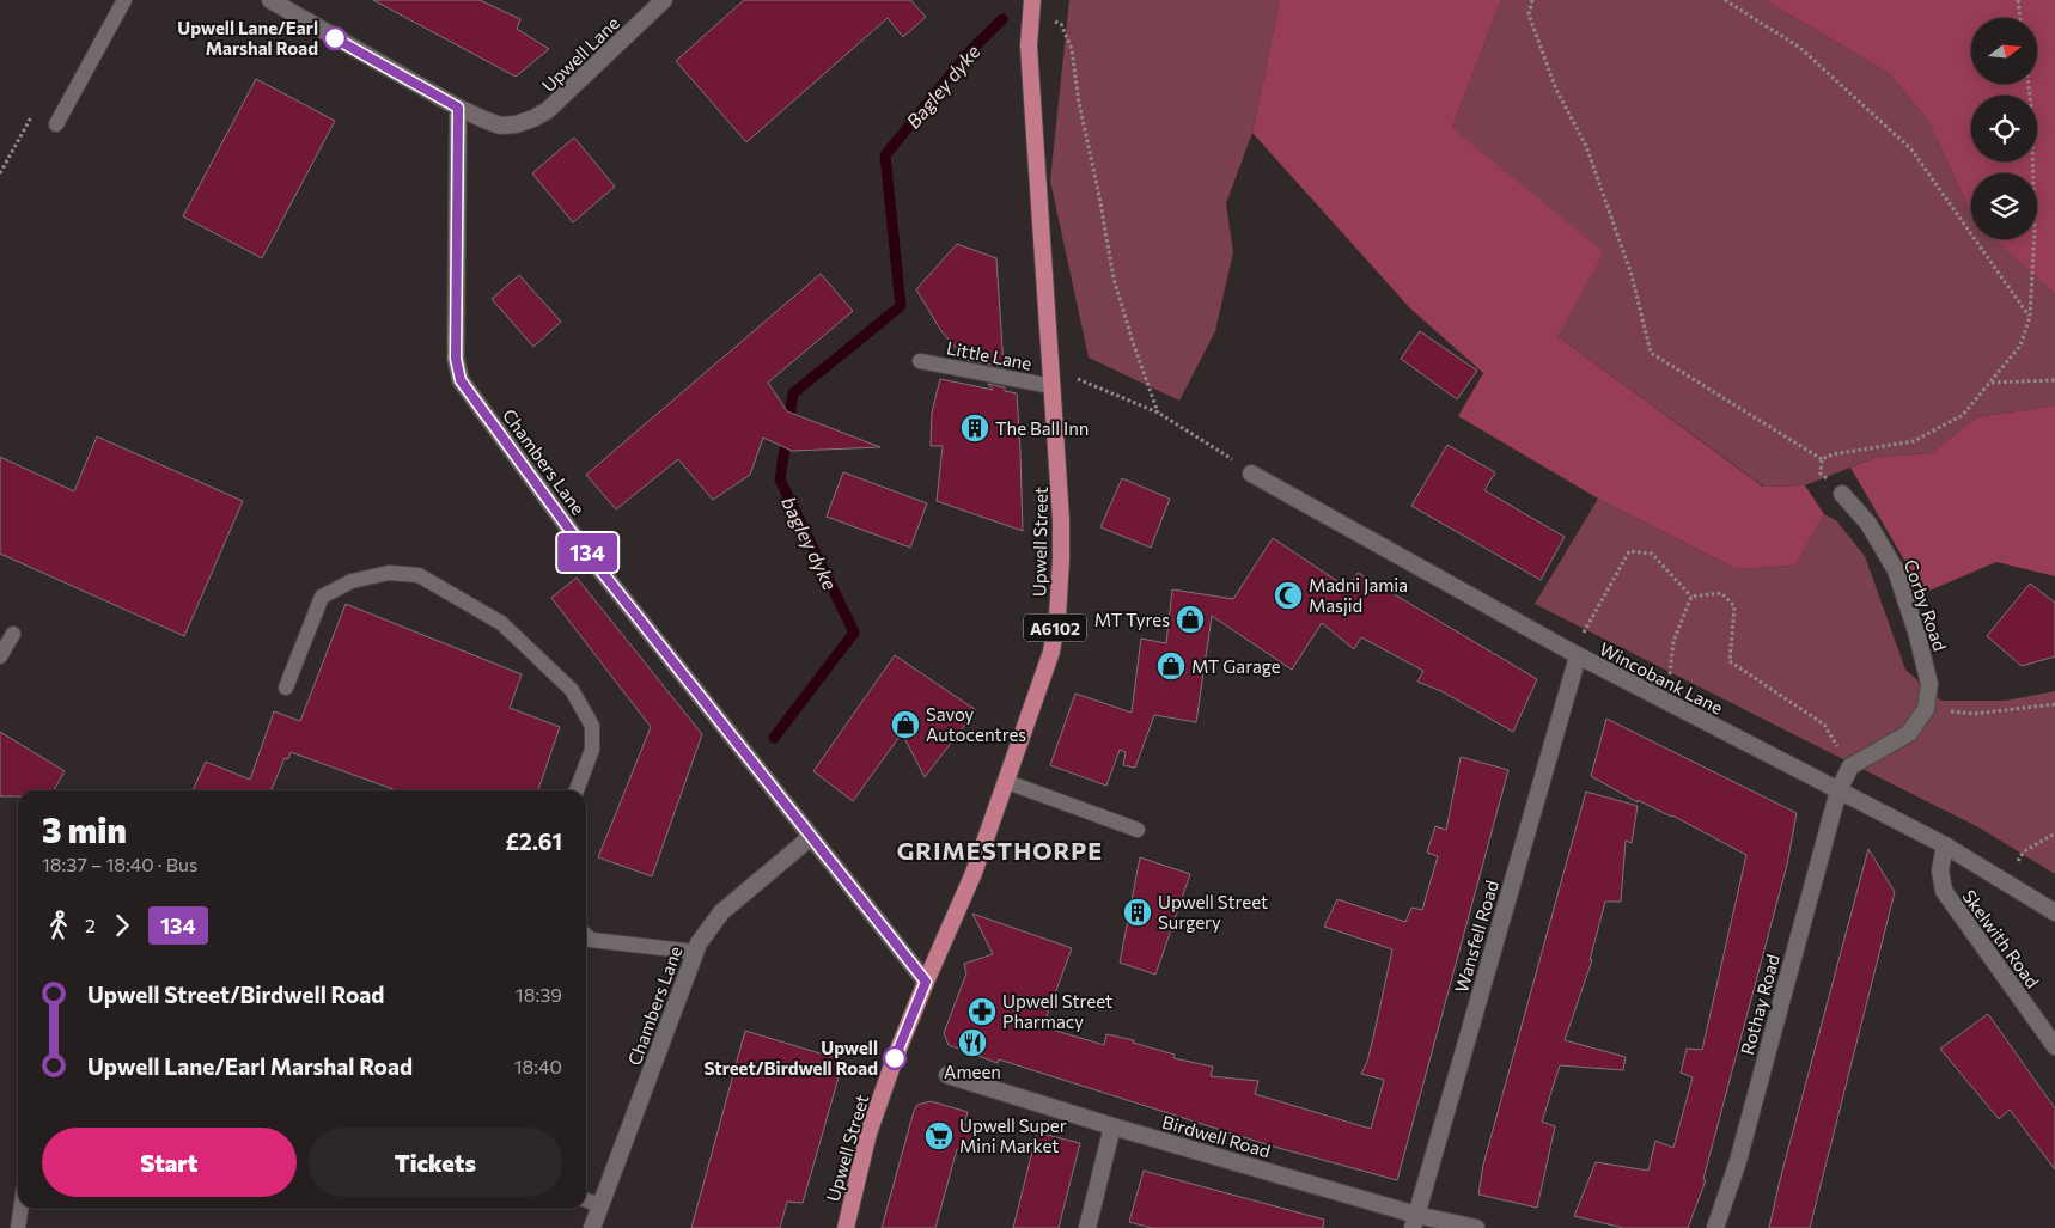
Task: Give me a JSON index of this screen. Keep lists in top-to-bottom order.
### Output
{
  "streets": {
    "main road": ["Upwell Street", "A6102"],
    "street": [
      "Upwell Lane",
      "Chambers Lane",
      "Corby Road",
      "Wincobank Lane",
      "Wansfell Road",
      "Skelwith Road",
      "Rothay Road",
      "Birdwell Road"
    ],
    "lane": ["Little Lane"]
  },
  "crossings": [
    ["Upwell Lane", "Chambers Lane"],
    ["Little Lane", "Upwell Street"],
    ["Chambers Lane", "Upwell Street"],
    ["Wincobank Lane", "Wansfell Road"],
    ["Wincobank Lane", "Skelwith Road"],
    ["Wincobank Lane", "Rothay Road"],
    ["Wansfell Road", "Birdwell Road"]
  ],
  "districts": ["GRIMESTHORPE"],
  "water": ["Bagley dyke", "bagley dyke"],
  "places": {
    "other": ["Upwell Lane/Earl Marshal Road", "Upwell Street/Birdwell Road"],
    "building": ["The Ball Inn", "Upwell Street Surgery"],
    "mosque": ["Madni Jamia Masjid"],
    "shop": ["MT Tyres", "MT Garage", "Savoy Autocentres"],
    "pharmacy": ["Upwell Street Pharmacy"],
    "restaurant": ["Ameen"],
    "supermarket": ["Upwell Super Mini Market"]
  },
  "lines": ["bus line 134"],
  "north": "right",
  "page": {
    "on_map": "134",
    "heading": ["3 min", "18:37 – 18:40 · Bus", "£2.61"],
    "legs": ["2", "134"],
    "list": [
      {
        "name": "Upwell Street/Birdwell Road",
        "value": "18:39"
      },
      {
        "name": "Upwell Lane/Earl Marshal Road",
        "value": "18:40"
      }
    ],
    "buttons": ["Start", "Tickets"]
  }
}
